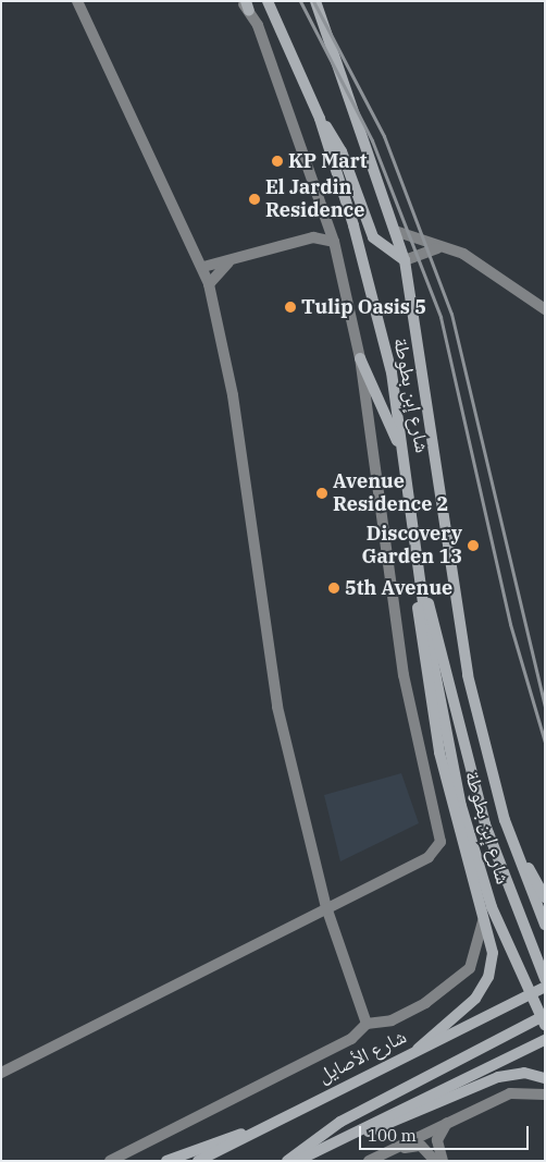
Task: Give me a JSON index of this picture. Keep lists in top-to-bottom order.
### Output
{
  "streets": {
    "main road": ["شارع إبن بطوطة", "شارع الأصايل"]
  },
  "crossings": [
    ["شارع إبن بطوطة", "شارع الأصايل"]
  ],
  "places": [
    "KP Mart",
    "El Jardin Residence",
    "Tulip Oasis 5",
    "Avenue Residence 2",
    "Discovery Garden 13",
    "5th Avenue"
  ],
  "scale_bar": "100 m"
}
